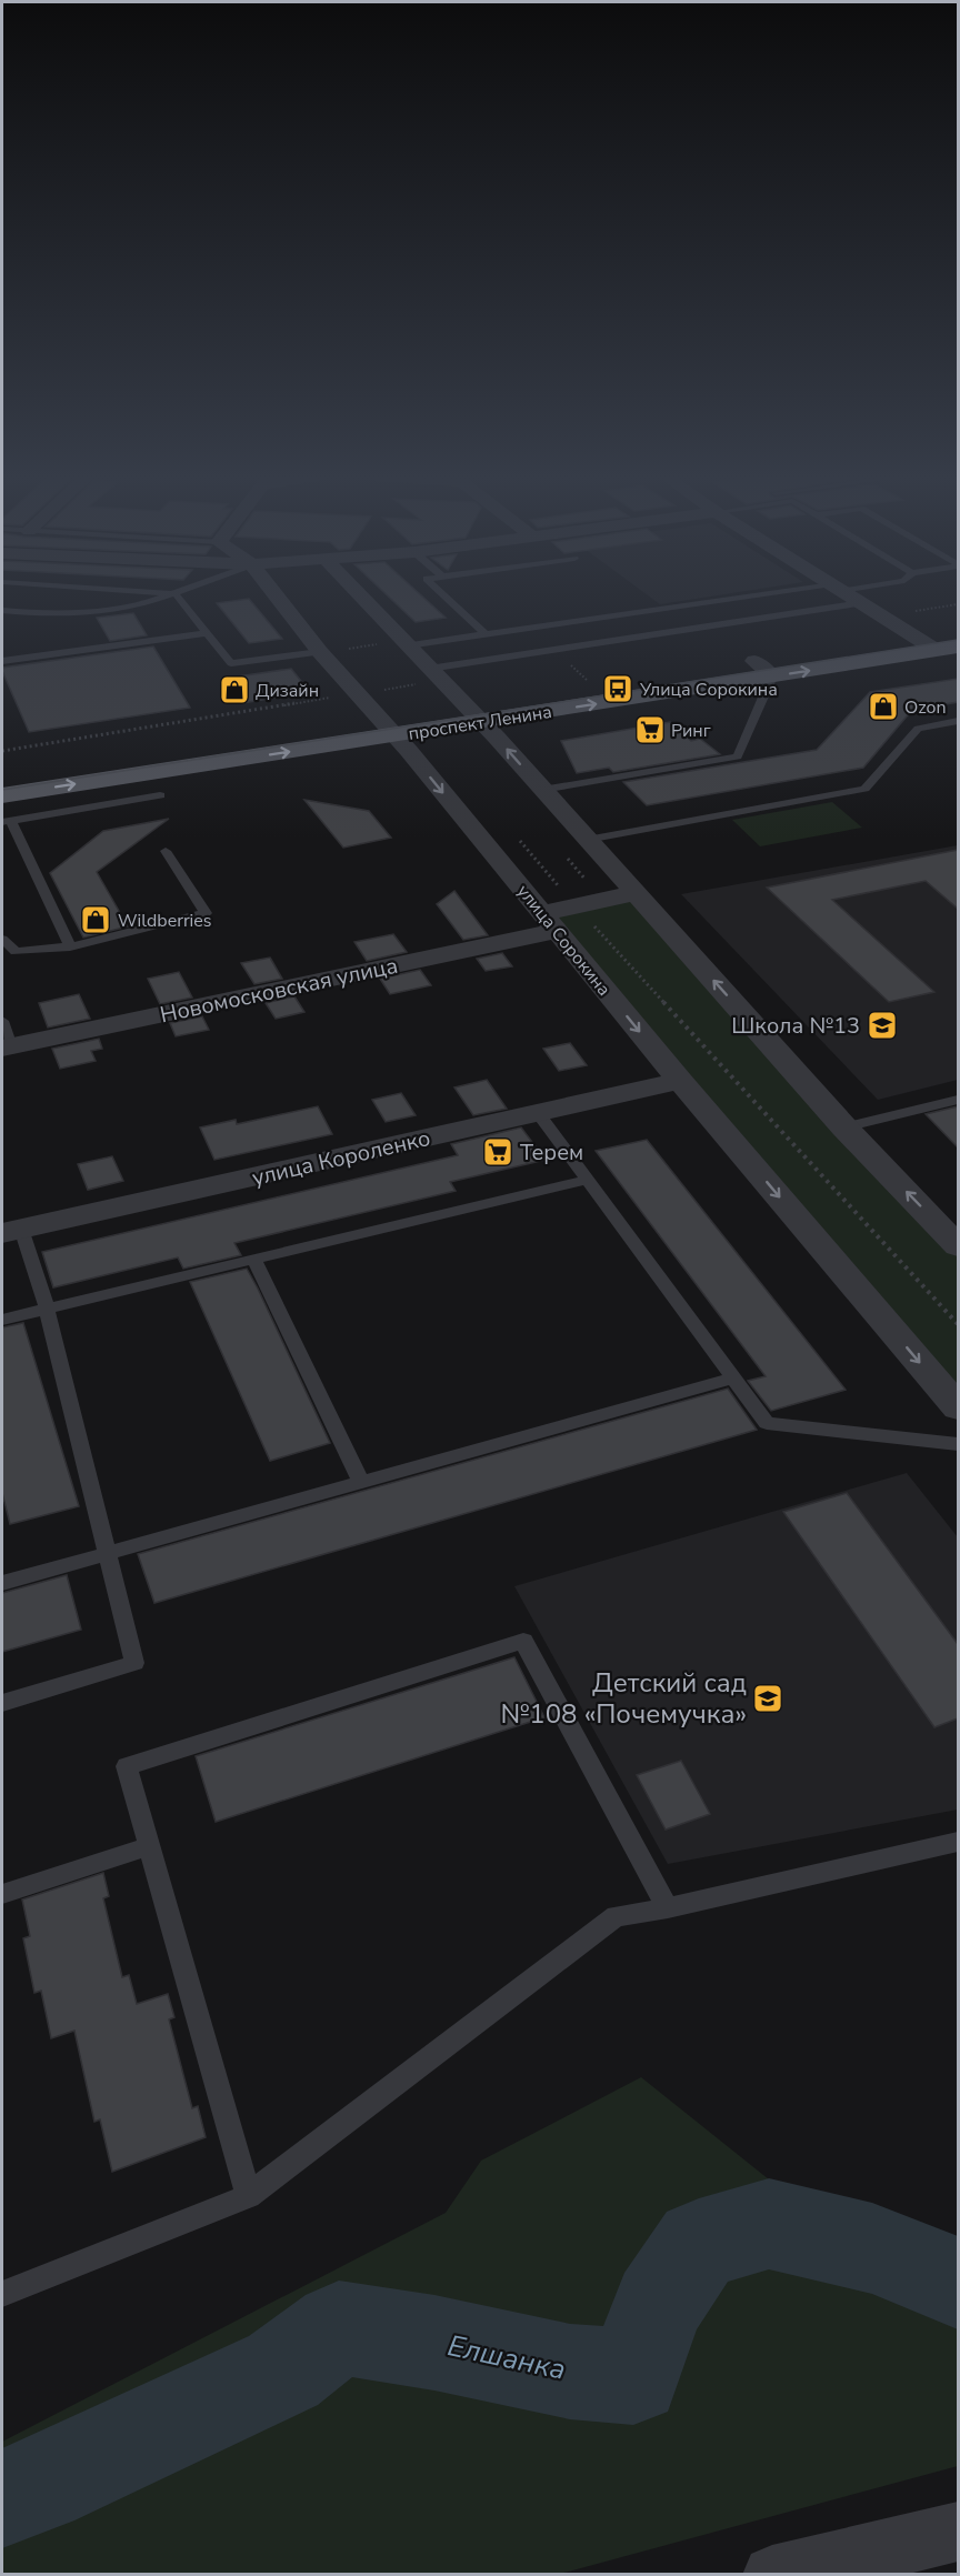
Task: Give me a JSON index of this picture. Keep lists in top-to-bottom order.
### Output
{
  "streets": {
    "main road": ["проспект Ленина"],
    "street": ["улица Сорокина", "Новомосковская улица", "улица Короленко"]
  },
  "crossings": [
    ["проспект Ленина", "улица Сорокина"],
    ["улица Сорокина", "Новомосковская улица"],
    ["улица Сорокина", "улица Короленко"]
  ],
  "water": ["Елшанка"],
  "places": {
    "bus stop": ["Улица Сорокина"],
    "shop": ["Дизайн", "Ozon", "Wildberries"],
    "supermarket": ["Ринг", "Терем"],
    "school or university": ["Школа №13", "Детский сад №108 «Почемучка»"]
  }
}
